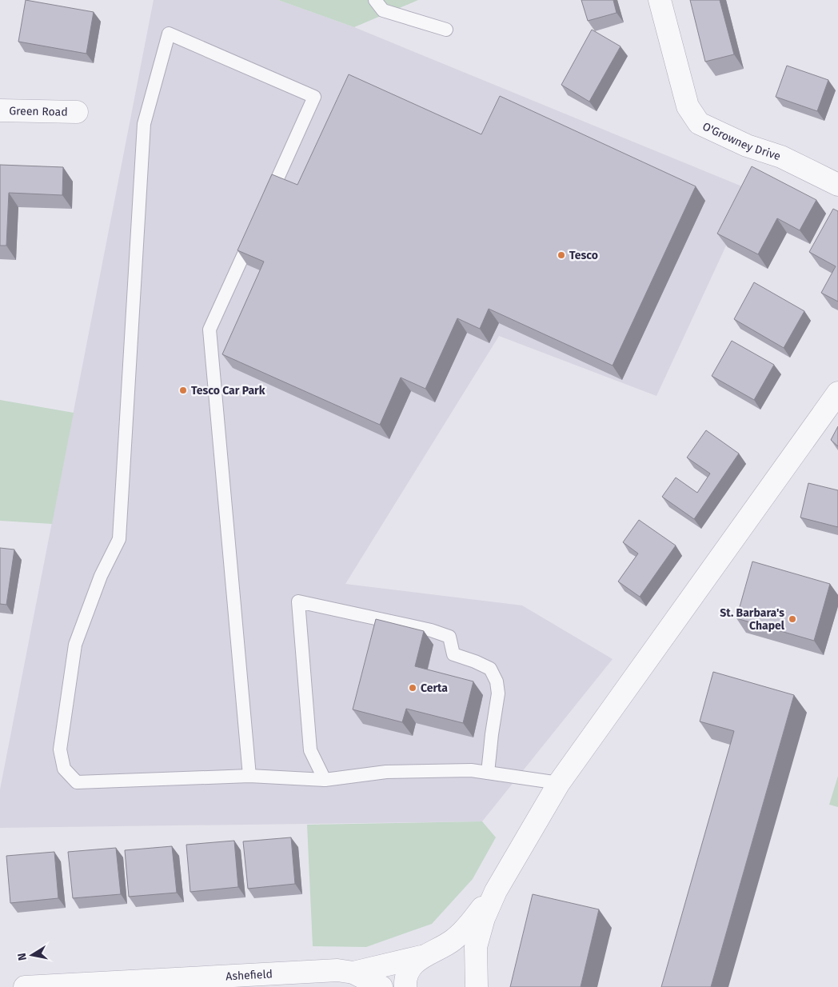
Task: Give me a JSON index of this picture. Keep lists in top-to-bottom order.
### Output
{
  "streets": {
    "street": ["Green Road", "O'Growney Drive", "Ashefield"]
  },
  "places": [
    "Tesco",
    "Tesco Car Park",
    "St. Barbara's Chapel",
    "Certa"
  ],
  "north": "left"
}
